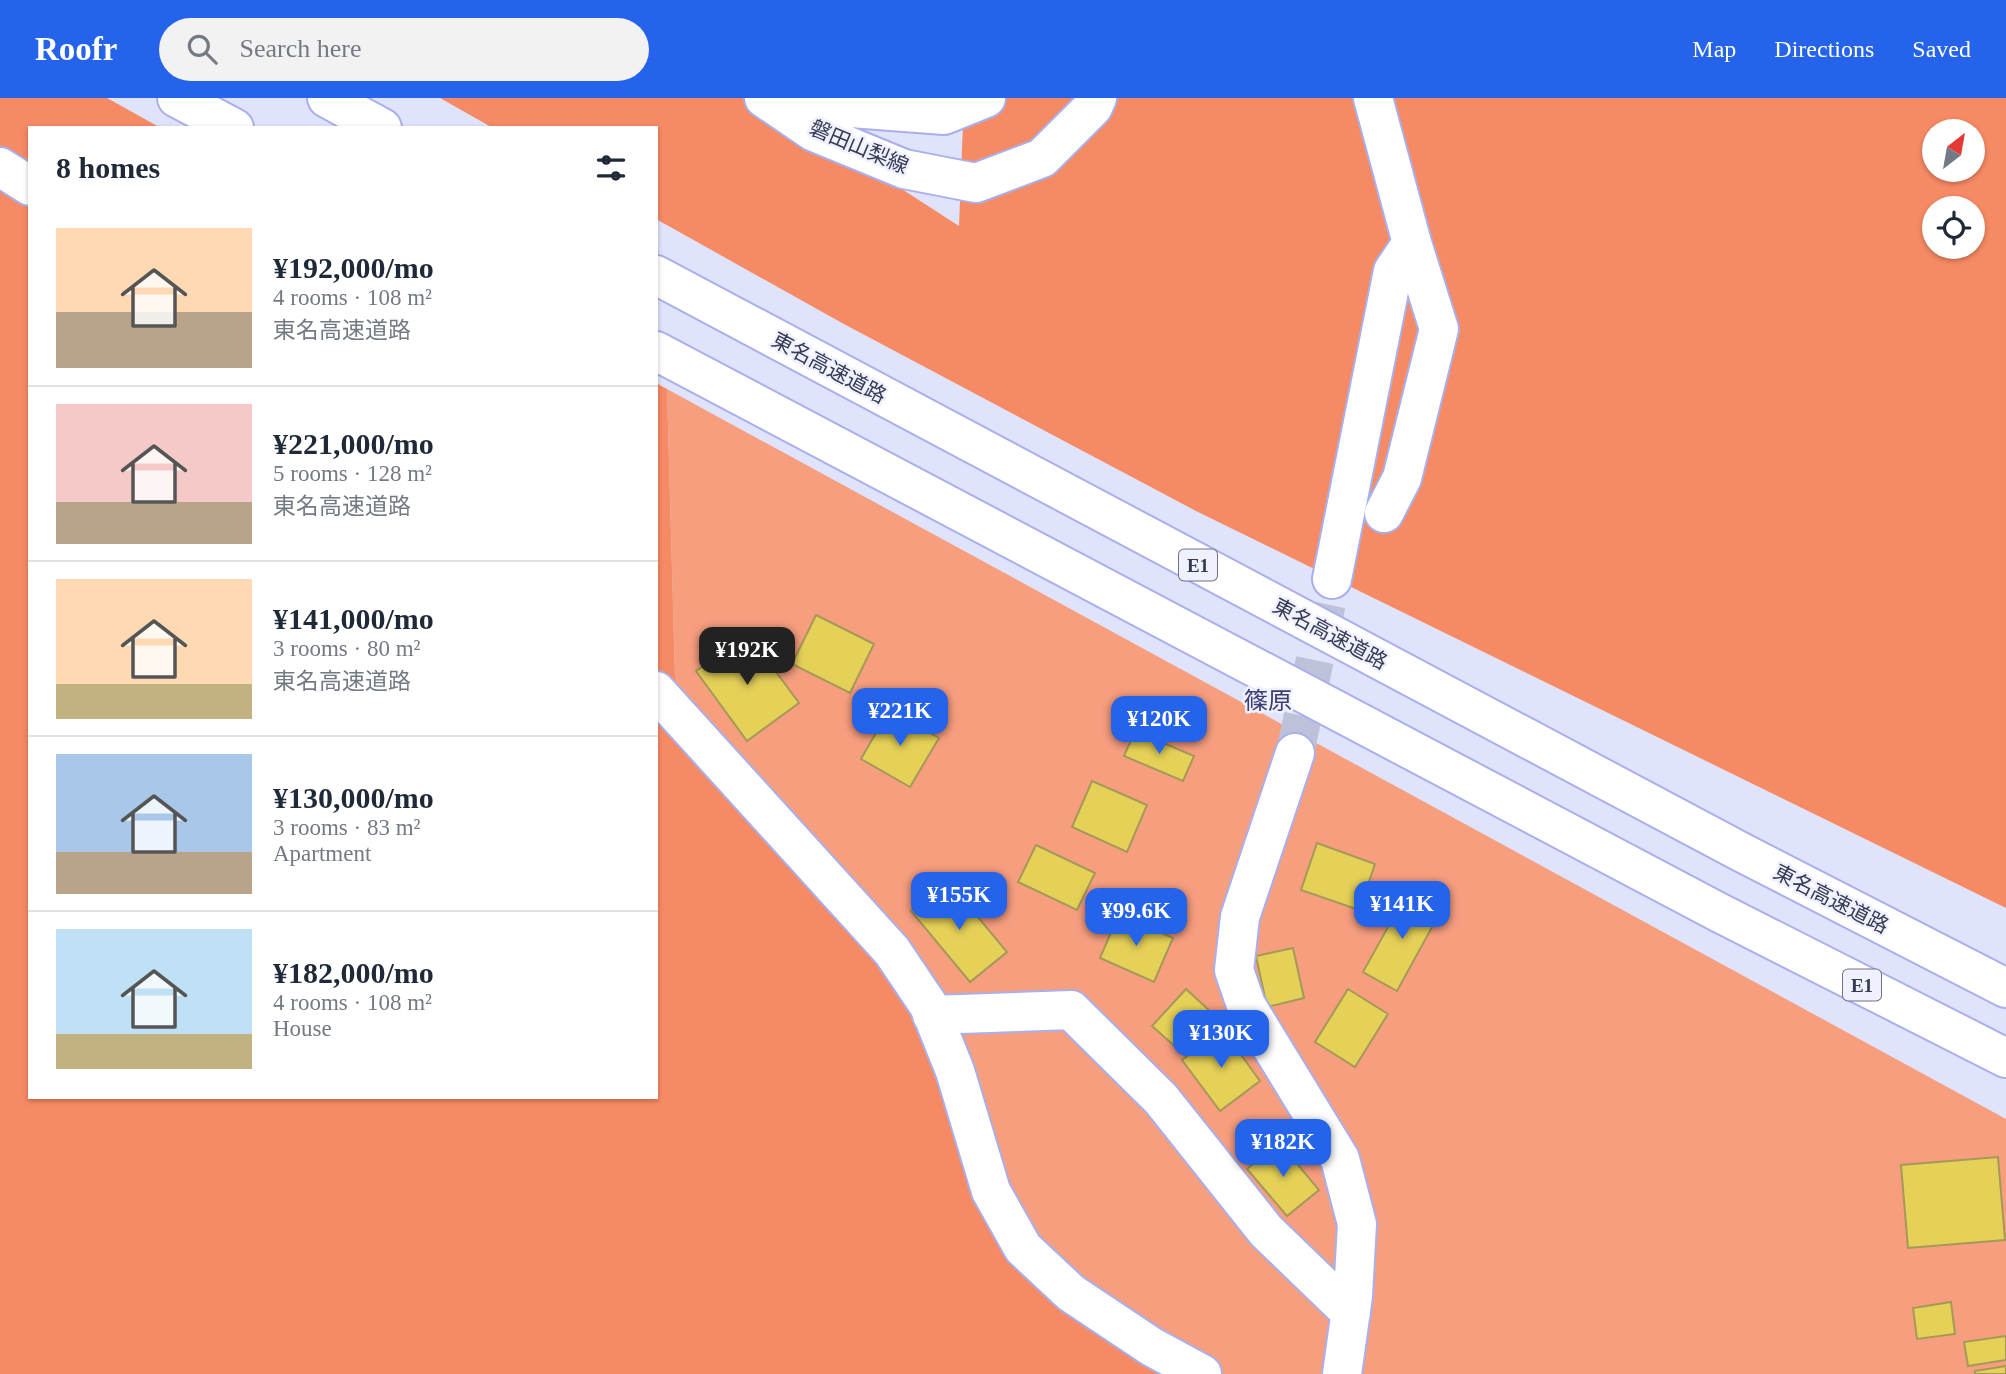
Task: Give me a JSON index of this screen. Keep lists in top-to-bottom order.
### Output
{
  "streets": {
    "main road": ["磐田山梨線", "東名高速道路", "E1"]
  },
  "districts": ["篠原"],
  "north": "top right",
  "page": {
    "header": "Roofr",
    "search": "Search here",
    "nav": ["Map", "Directions", "Saved"],
    "heading": "8 homes",
    "list": [
      {
        "name": "¥192,000/mo",
        "note": "4 rooms · 108 m² · 東名高速道路"
      },
      {
        "name": "¥221,000/mo",
        "note": "5 rooms · 128 m² · 東名高速道路"
      },
      {
        "name": "¥141,000/mo",
        "note": "3 rooms · 80 m² · 東名高速道路"
      },
      {
        "name": "¥130,000/mo",
        "note": "3 rooms · 83 m² · Apartment"
      },
      {
        "name": "¥182,000/mo",
        "note": "4 rooms · 108 m² · House"
      }
    ],
    "price": [
      "¥192K",
      "¥221K",
      "¥120K",
      "¥155K",
      "¥141K",
      "¥99.6K",
      "¥130K",
      "¥182K"
    ]
  }
}
